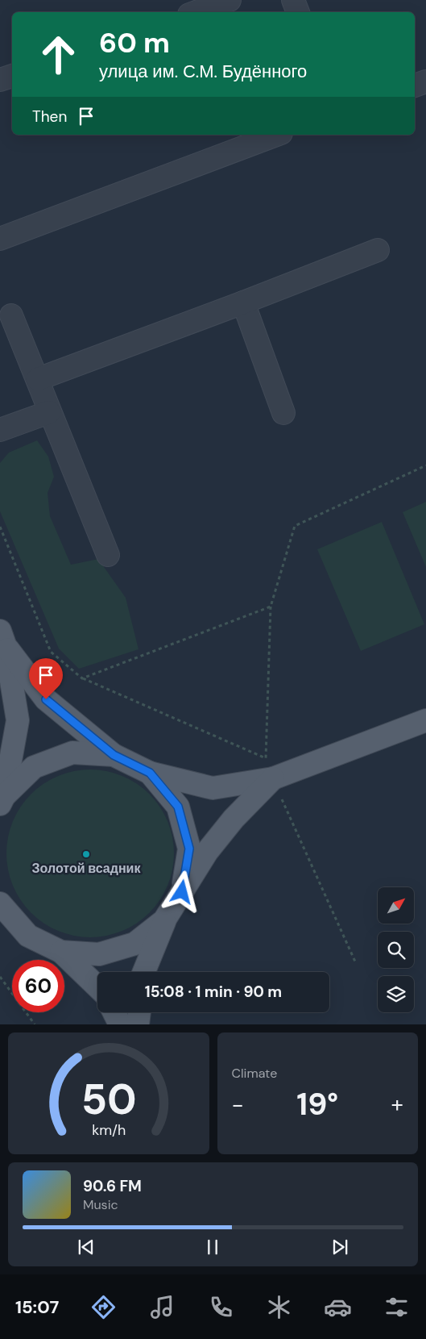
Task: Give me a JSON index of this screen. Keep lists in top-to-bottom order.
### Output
{
  "places": ["Золотой всадник"],
  "north": "top right",
  "page": {
    "turn": ["60 m", "улица им. С.М. Будённого"],
    "then": "Then",
    "limit": "60",
    "trip": "15:08 · 1 min · 90 m",
    "tile": "Climate",
    "heat": ["−", "19°", "+"],
    "song": ["90.6 FM", "Music"],
    "tabs": "15:07",
    "gauge": ["50", "km/h"]
  }
}
